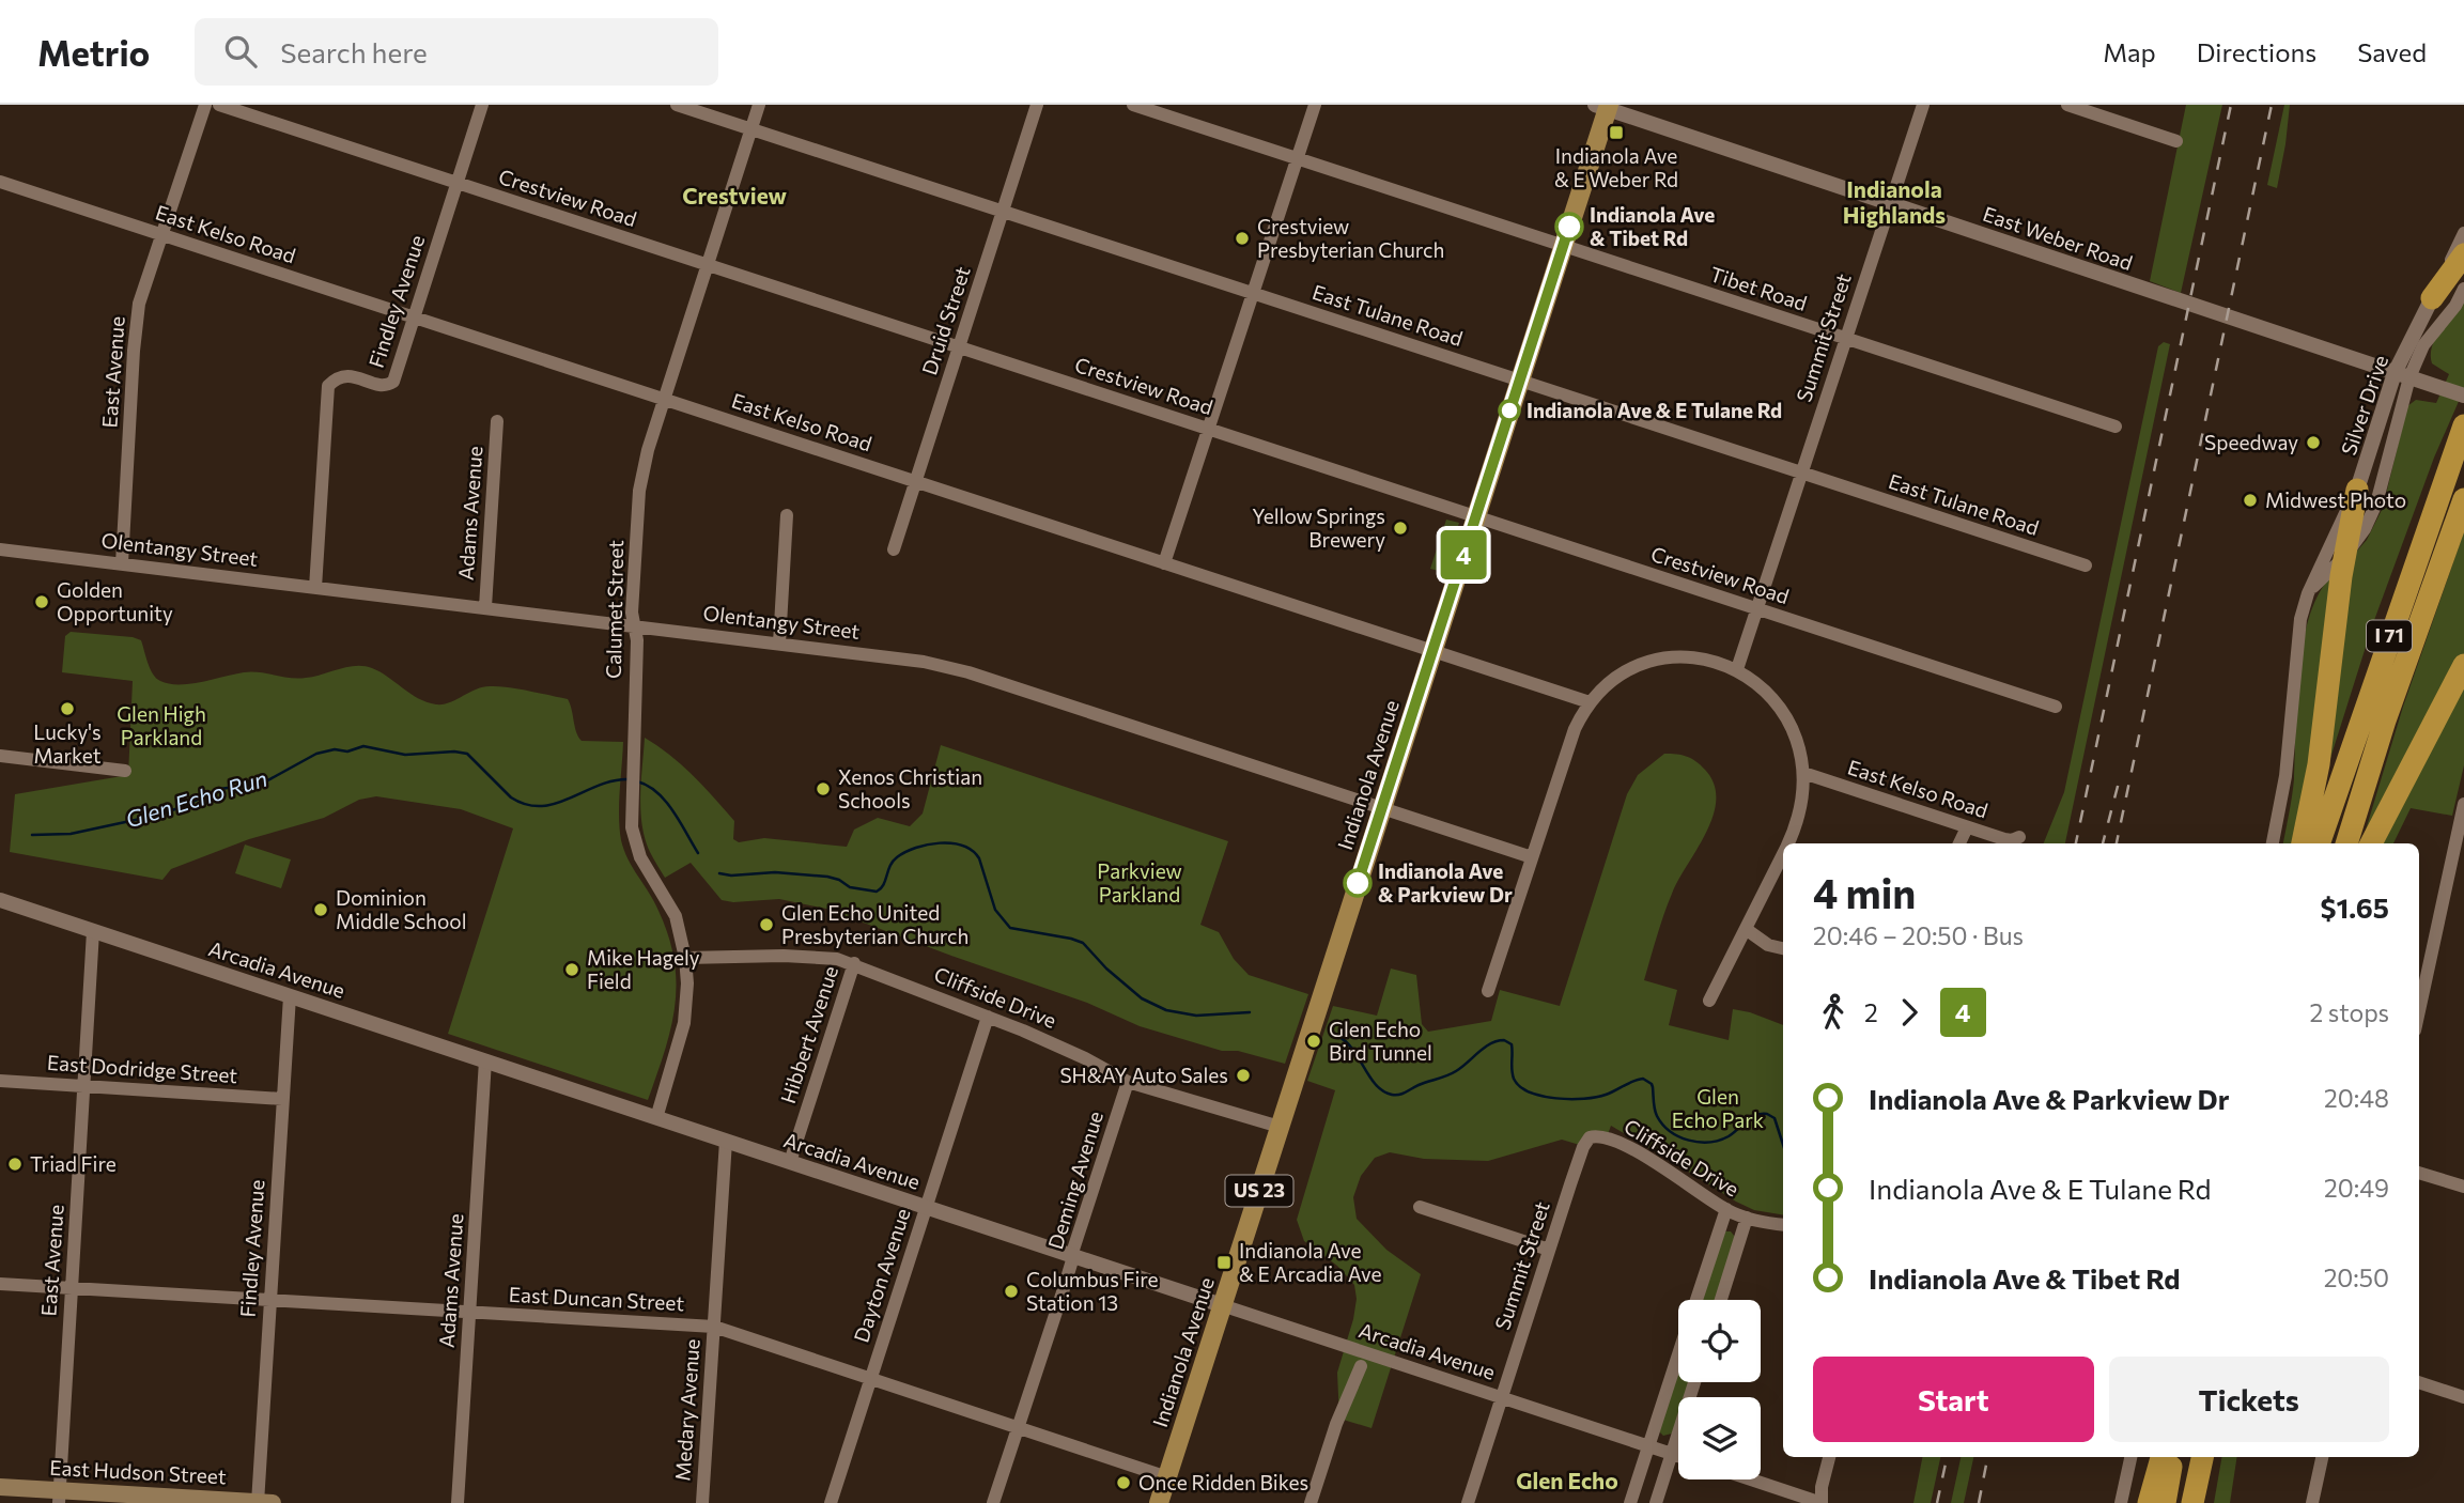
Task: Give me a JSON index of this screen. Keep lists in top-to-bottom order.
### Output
{
  "streets": {
    "highway": ["I 71"],
    "main road": ["Indianola Avenue", "US 23", "East Hudson Street"],
    "street": [
      "Crestview Road",
      "East Kelso Road",
      "East Weber Road",
      "Tibet Road",
      "Findley Avenue",
      "East Tulane Road",
      "Druid Street",
      "Summit Street",
      "East Avenue",
      "Silver Drive",
      "Adams Avenue",
      "Olentangy Street",
      "Calumet Street",
      "Arcadia Avenue",
      "Cliffside Drive",
      "Hibbert Avenue",
      "East Dodridge Street",
      "Deming Avenue",
      "Dayton Avenue",
      "East Duncan Street",
      "Medary Avenue"
    ]
  },
  "crossings": [
    ["Crestview Road", "Findley Avenue"],
    ["Crestview Road", "Druid Street"],
    ["Crestview Road", "Summit Street"],
    ["Crestview Road", "Calumet Street"],
    ["Crestview Road", "Indianola Avenue"],
    ["East Kelso Road", "Findley Avenue"],
    ["East Kelso Road", "Druid Street"],
    ["East Kelso Road", "East Avenue"],
    ["East Kelso Road", "Calumet Street"],
    ["East Kelso Road", "Indianola Avenue"],
    ["East Weber Road", "Summit Street"],
    ["East Weber Road", "Silver Drive"],
    ["East Weber Road", "Indianola Avenue"],
    ["Tibet Road", "Summit Street"],
    ["Tibet Road", "Indianola Avenue"],
    ["Findley Avenue", "Olentangy Street"],
    ["Findley Avenue", "Arcadia Avenue"],
    ["Findley Avenue", "East Dodridge Street"],
    ["Findley Avenue", "East Duncan Street"],
    ["Findley Avenue", "East Hudson Street"],
    ["East Tulane Road", "Druid Street"],
    ["East Tulane Road", "Summit Street"],
    ["East Tulane Road", "Calumet Street"],
    ["East Tulane Road", "Indianola Avenue"],
    ["Summit Street", "Arcadia Avenue"],
    ["Summit Street", "Cliffside Drive"],
    ["East Avenue", "Olentangy Street"],
    ["East Avenue", "Arcadia Avenue"],
    ["East Avenue", "East Dodridge Street"],
    ["East Avenue", "East Duncan Street"],
    ["East Avenue", "East Hudson Street"],
    ["Adams Avenue", "Olentangy Street"],
    ["Adams Avenue", "Arcadia Avenue"],
    ["Adams Avenue", "East Duncan Street"],
    ["Olentangy Street", "Calumet Street"],
    ["Olentangy Street", "Indianola Avenue"],
    ["Calumet Street", "Arcadia Avenue"],
    ["Calumet Street", "Cliffside Drive"],
    ["Indianola Avenue", "Arcadia Avenue"],
    ["Indianola Avenue", "Cliffside Drive"],
    ["Indianola Avenue", "East Duncan Street"],
    ["Arcadia Avenue", "Hibbert Avenue"],
    ["Arcadia Avenue", "Deming Avenue"],
    ["Arcadia Avenue", "Dayton Avenue"],
    ["Arcadia Avenue", "Medary Avenue"],
    ["Cliffside Drive", "Hibbert Avenue"],
    ["Cliffside Drive", "Deming Avenue"],
    ["Cliffside Drive", "Dayton Avenue"],
    ["Deming Avenue", "East Duncan Street"],
    ["Dayton Avenue", "East Duncan Street"],
    ["East Duncan Street", "Medary Avenue"]
  ],
  "districts": ["Indianola Highlands", "Crestview", "Glen Echo"],
  "water": ["Glen Echo Run"],
  "parks": ["Glen High Parkland", "Parkview Parkland", "Glen Echo Park"],
  "places": {
    "transit": ["Indianola Ave & E Weber Rd", "Indianola Ave & E Arcadia Ave"],
    "other": [
      "Indianola Ave & Tibet Rd",
      "Crestview Presbyterian Church",
      "Indianola Ave & E Tulane Rd",
      "Speedway",
      "Midwest Photo",
      "Yellow Springs Brewery",
      "Golden Opportunity",
      "Lucky's Market",
      "Xenos Christian Schools",
      "Indianola Ave & Parkview Dr",
      "Dominion Middle School",
      "Glen Echo United Presbyterian Church",
      "Mike Hagely Field",
      "Glen Echo Bird Tunnel",
      "SH&AY Auto Sales",
      "Triad Fire",
      "Columbus Fire Station 13",
      "Once Ridden Bikes"
    ]
  },
  "lines": ["bus line 4"],
  "page": {
    "header": "Metrio",
    "search": "Search here",
    "nav": ["Map", "Directions", "Saved"],
    "on_map": "4",
    "heading": ["4 min", "20:46 – 20:50 · Bus", "$1.65"],
    "legs": ["2", "4", "2 stops"],
    "list": [
      {
        "name": "Indianola Ave & Parkview Dr",
        "value": "20:48"
      },
      {
        "name": "Indianola Ave & E Tulane Rd",
        "value": "20:49"
      },
      {
        "name": "Indianola Ave & Tibet Rd",
        "value": "20:50"
      }
    ],
    "buttons": ["Start", "Tickets"]
  }
}
